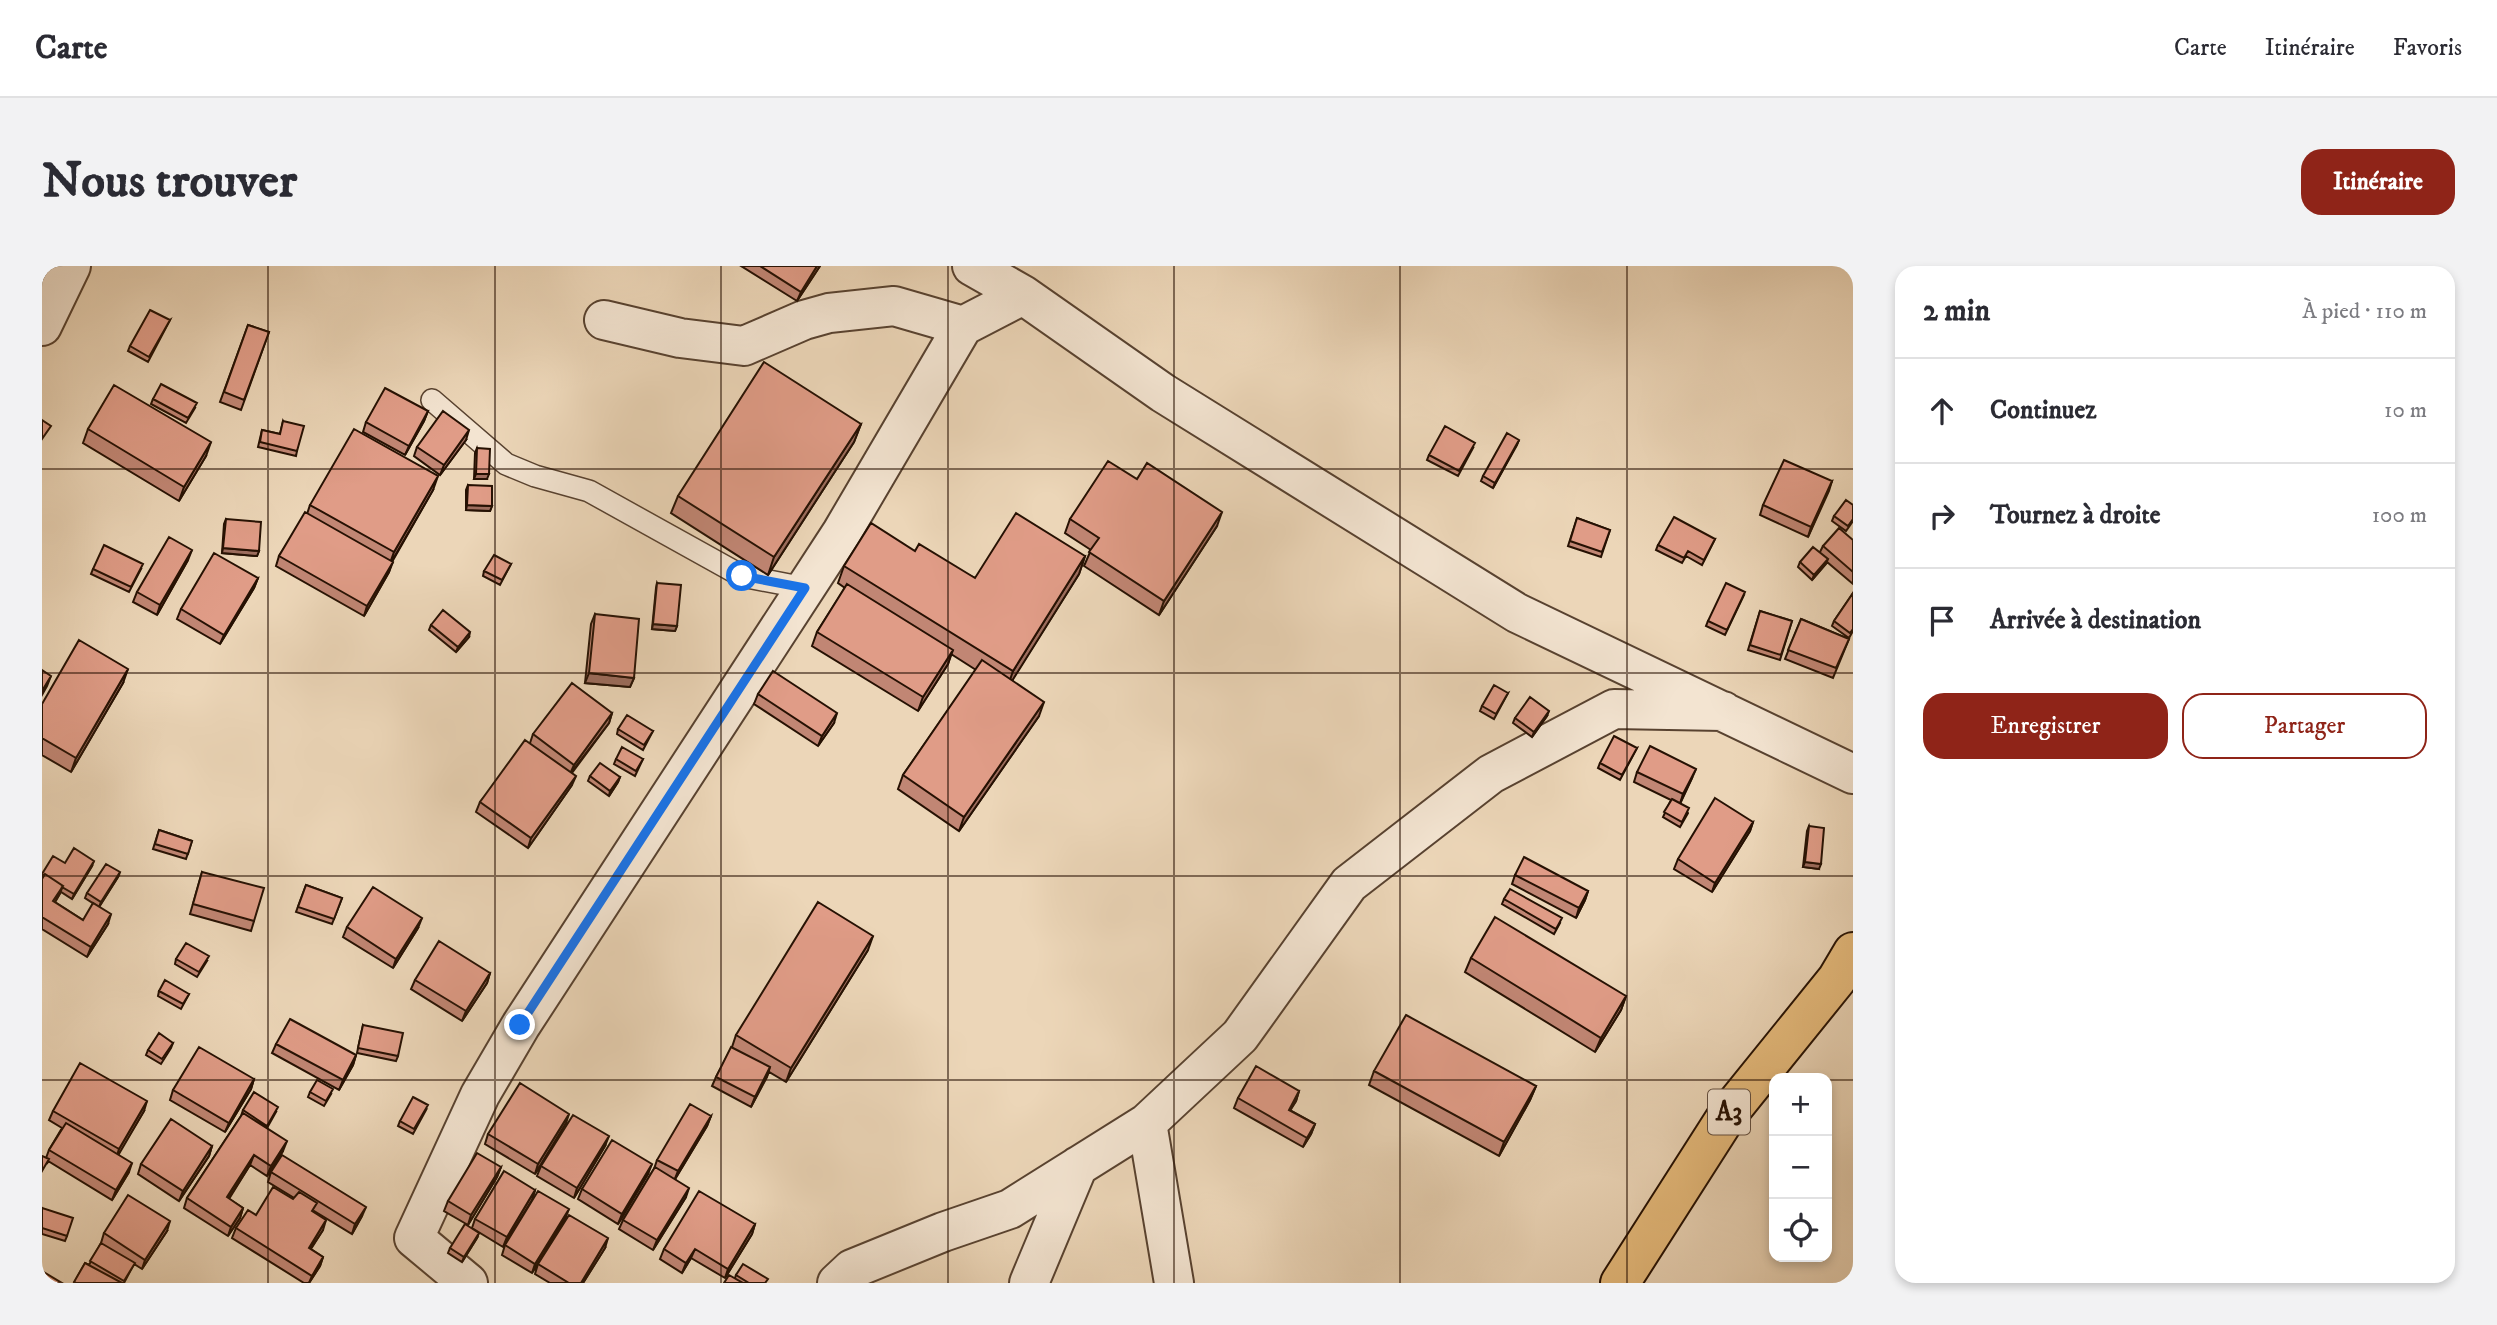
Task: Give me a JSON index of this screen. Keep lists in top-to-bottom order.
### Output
{
  "streets": {
    "highway": ["A3"]
  },
  "page": {
    "header": "Carte",
    "nav": ["Carte", "Itinéraire", "Favoris"],
    "buttons": [
      "Itinéraire",
      ["Enregistrer", "Partager"]
    ],
    "title": "Nous trouver",
    "heading": ["2 min", "À pied · 110 m"],
    "list": [
      ["Continuez", "10 m"],
      ["Tournez à droite", "100 m"],
      "Arrivée à destination"
    ],
    "map_buttons": ["+", "−"]
  }
}
